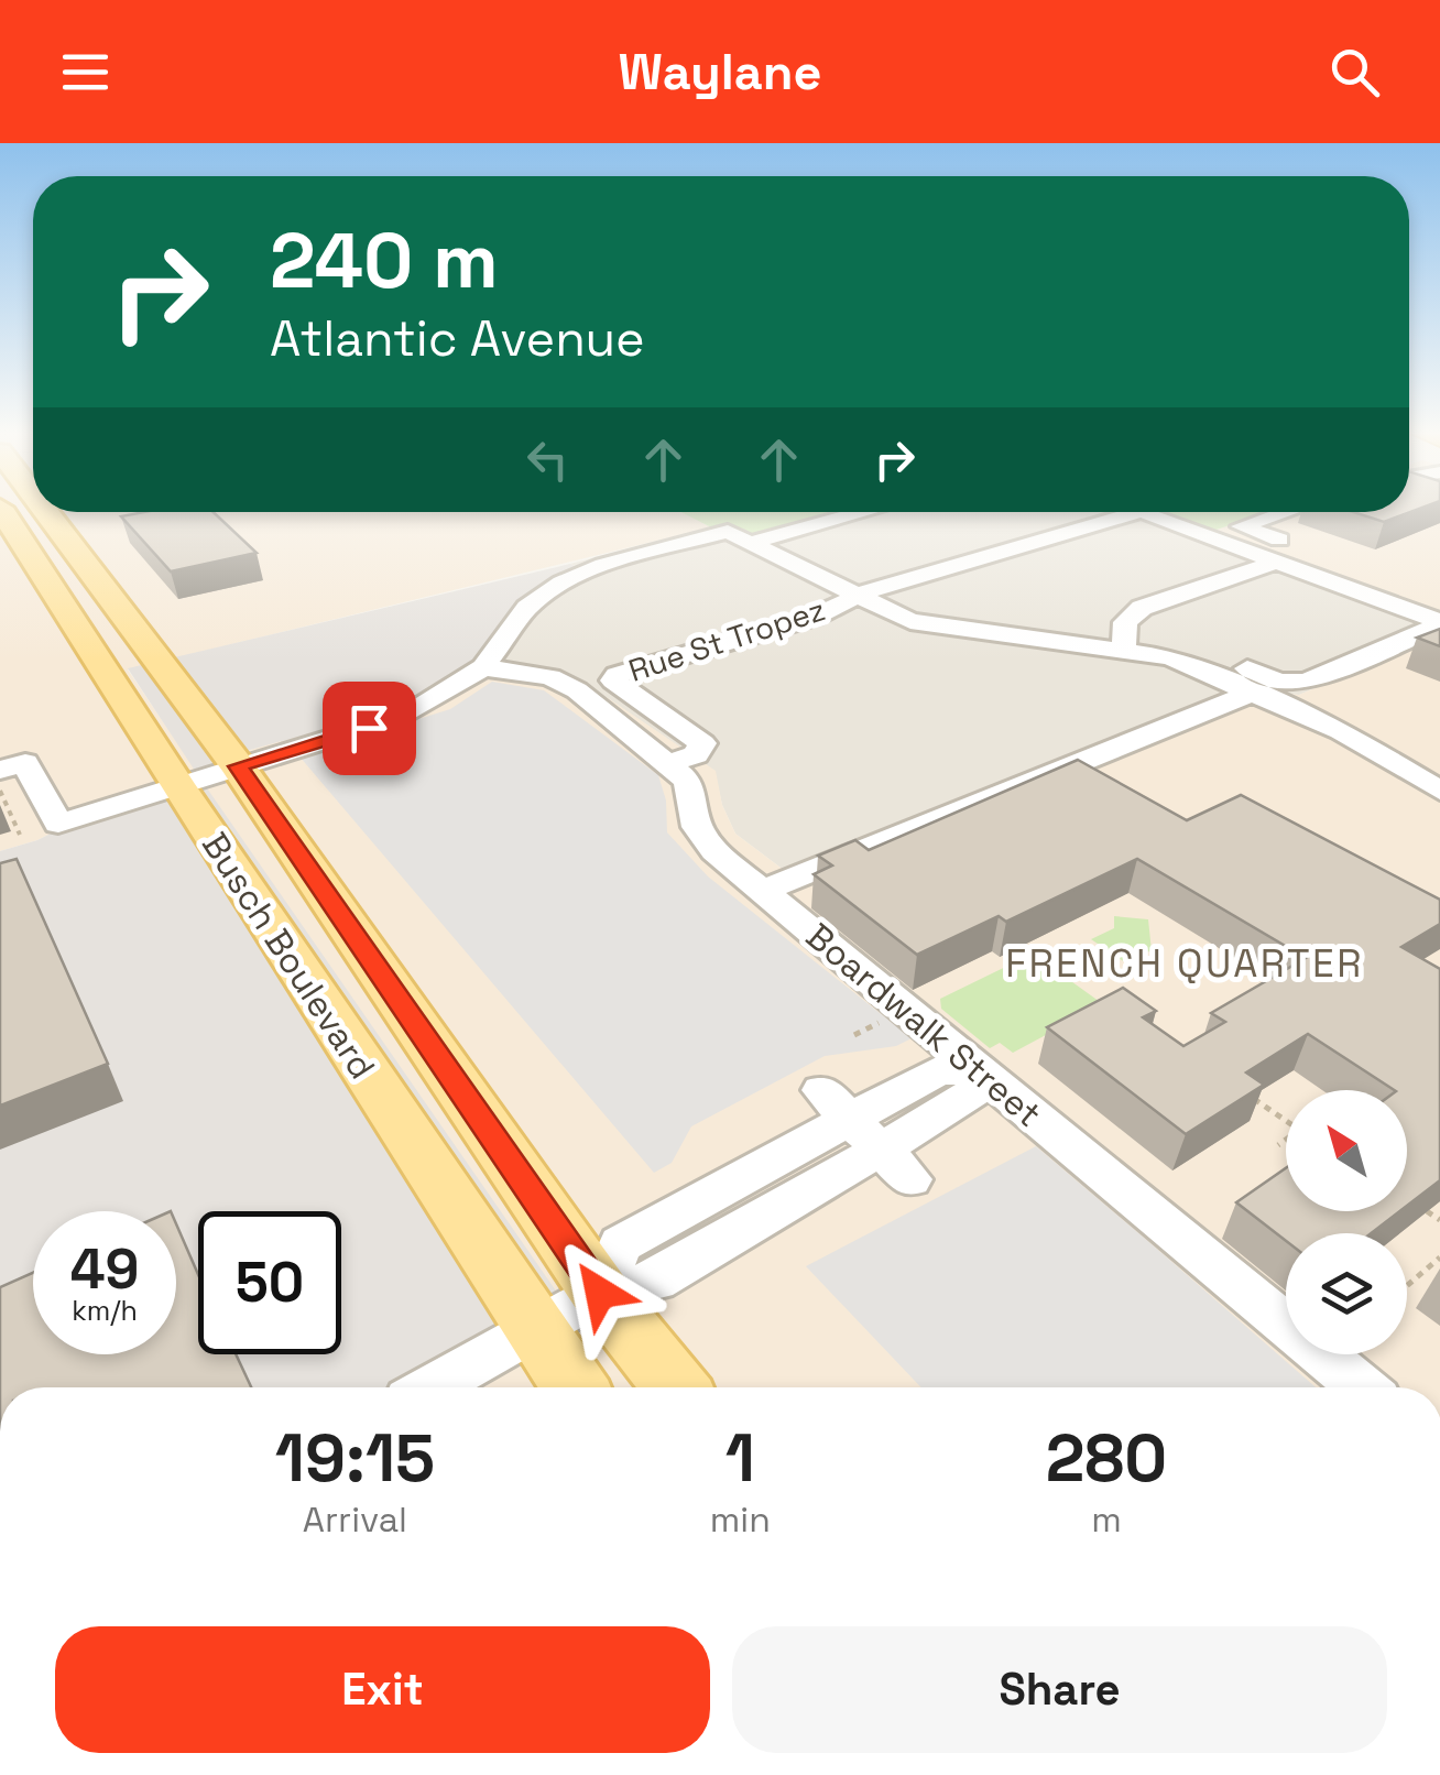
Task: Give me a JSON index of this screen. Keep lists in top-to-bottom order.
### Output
{
  "streets": {
    "main road": ["Busch Boulevard"],
    "street": ["Rue St Tropez", "Boardwalk Street"]
  },
  "crossings": [
    ["Rue St Tropez", "Boardwalk Street"]
  ],
  "districts": ["FRENCH QUARTER"],
  "north": "top left",
  "page": {
    "header": "Waylane",
    "turn": ["240 m", "Atlantic Avenue"],
    "speed": "49 km/h",
    "limit": "50",
    "eta": [
      "19:15",
      "Arrival",
      "1",
      "min",
      "280",
      "m"
    ],
    "buttons": ["Exit", "Share"]
  }
}
